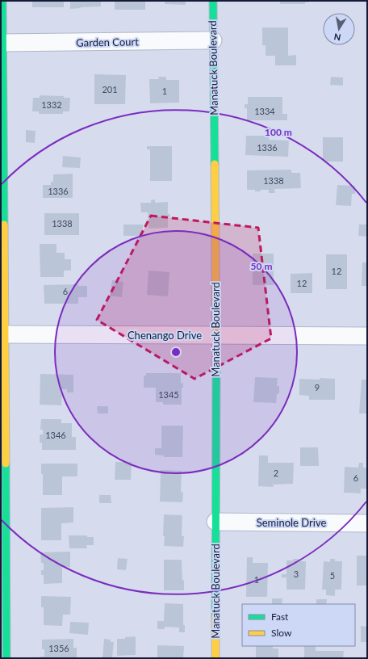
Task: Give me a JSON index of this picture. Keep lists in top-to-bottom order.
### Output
{
  "streets": {
    "street": [
      "Garden Court",
      "Manatuck Boulevard",
      "Chenango Drive",
      "Seminole Drive"
    ]
  },
  "crossings": [
    ["Garden Court", "Manatuck Boulevard"],
    ["Manatuck Boulevard", "Chenango Drive"],
    ["Manatuck Boulevard", "Seminole Drive"]
  ],
  "house_numbers": [
    "201",
    "1",
    "1332",
    "1334",
    "1336",
    "1338",
    "1336",
    "1338",
    "12",
    "12",
    "6",
    "9",
    "1345",
    "1346",
    "2",
    "6",
    "3",
    "5",
    "1",
    "1356"
  ],
  "legend": ["Fast", "Slow"],
  "north": "bottom",
  "rings": ["100 m", "50 m"]
}
